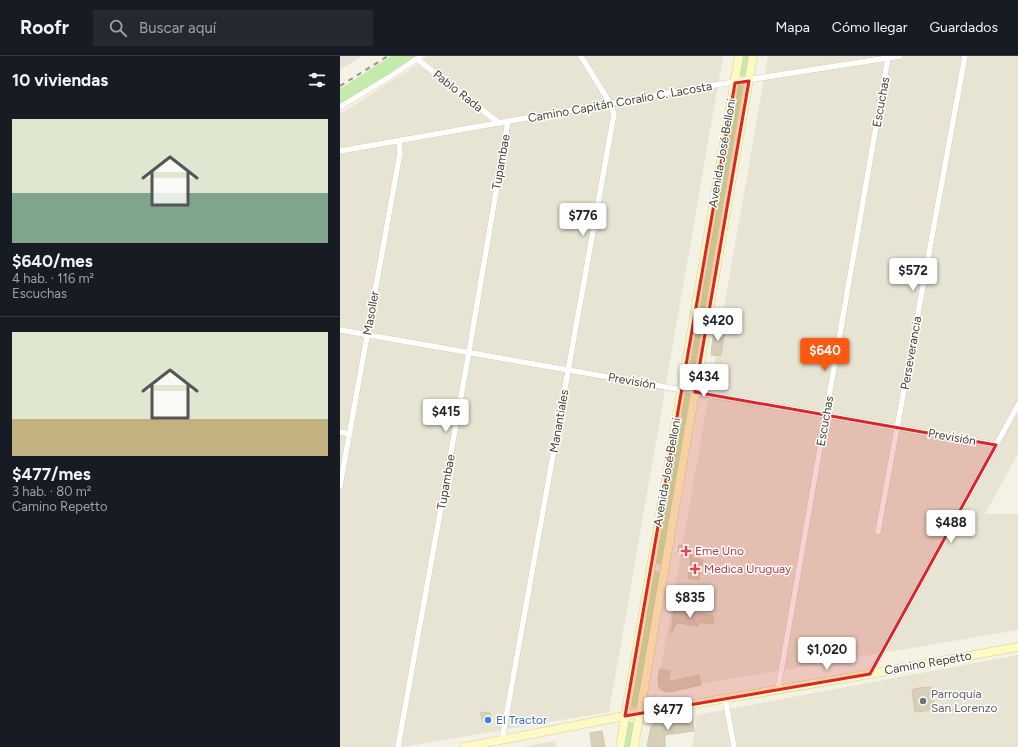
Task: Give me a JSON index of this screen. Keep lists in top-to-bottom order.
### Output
{
  "streets": {
    "main road": ["Avenida José Belloni", "Camino Repetto"],
    "street": [
      "Pablo Rada",
      "Camino Capitán Coralio C. Lacosta",
      "Escuchas",
      "Tupambae",
      "Masoller",
      "Perseverancia",
      "Previsión",
      "Manantiales"
    ]
  },
  "crossings": [
    ["Pablo Rada", "Camino Capitán Coralio C. Lacosta"],
    ["Camino Capitán Coralio C. Lacosta", "Escuchas"],
    ["Camino Capitán Coralio C. Lacosta", "Avenida José Belloni"],
    ["Camino Capitán Coralio C. Lacosta", "Tupambae"],
    ["Camino Capitán Coralio C. Lacosta", "Masoller"],
    ["Camino Capitán Coralio C. Lacosta", "Manantiales"],
    ["Escuchas", "Previsión"],
    ["Escuchas", "Camino Repetto"],
    ["Avenida José Belloni", "Previsión"],
    ["Avenida José Belloni", "Camino Repetto"],
    ["Tupambae", "Previsión"],
    ["Masoller", "Previsión"],
    ["Perseverancia", "Previsión"],
    ["Previsión", "Manantiales"],
    ["Manantiales", "Camino Repetto"]
  ],
  "places": {
    "health": ["Eme Uno", "Medica Uruguay"],
    "other": ["Parroquía San Lorenzo", "El Tractor"]
  },
  "page": {
    "header": "Roofr",
    "search": "Buscar aquí",
    "nav": ["Mapa", "Cómo llegar", "Guardados"],
    "heading": "10 viviendas",
    "list": [
      {
        "name": "$640/mes",
        "note": "4 hab. · 116 m² · Escuchas"
      },
      {
        "name": "$477/mes",
        "note": "3 hab. · 80 m² · Camino Repetto"
      }
    ],
    "price": [
      "$776",
      "$572",
      "$420",
      "$640",
      "$434",
      "$415",
      "$488",
      "$835",
      "$1,020",
      "$477"
    ]
  }
}
